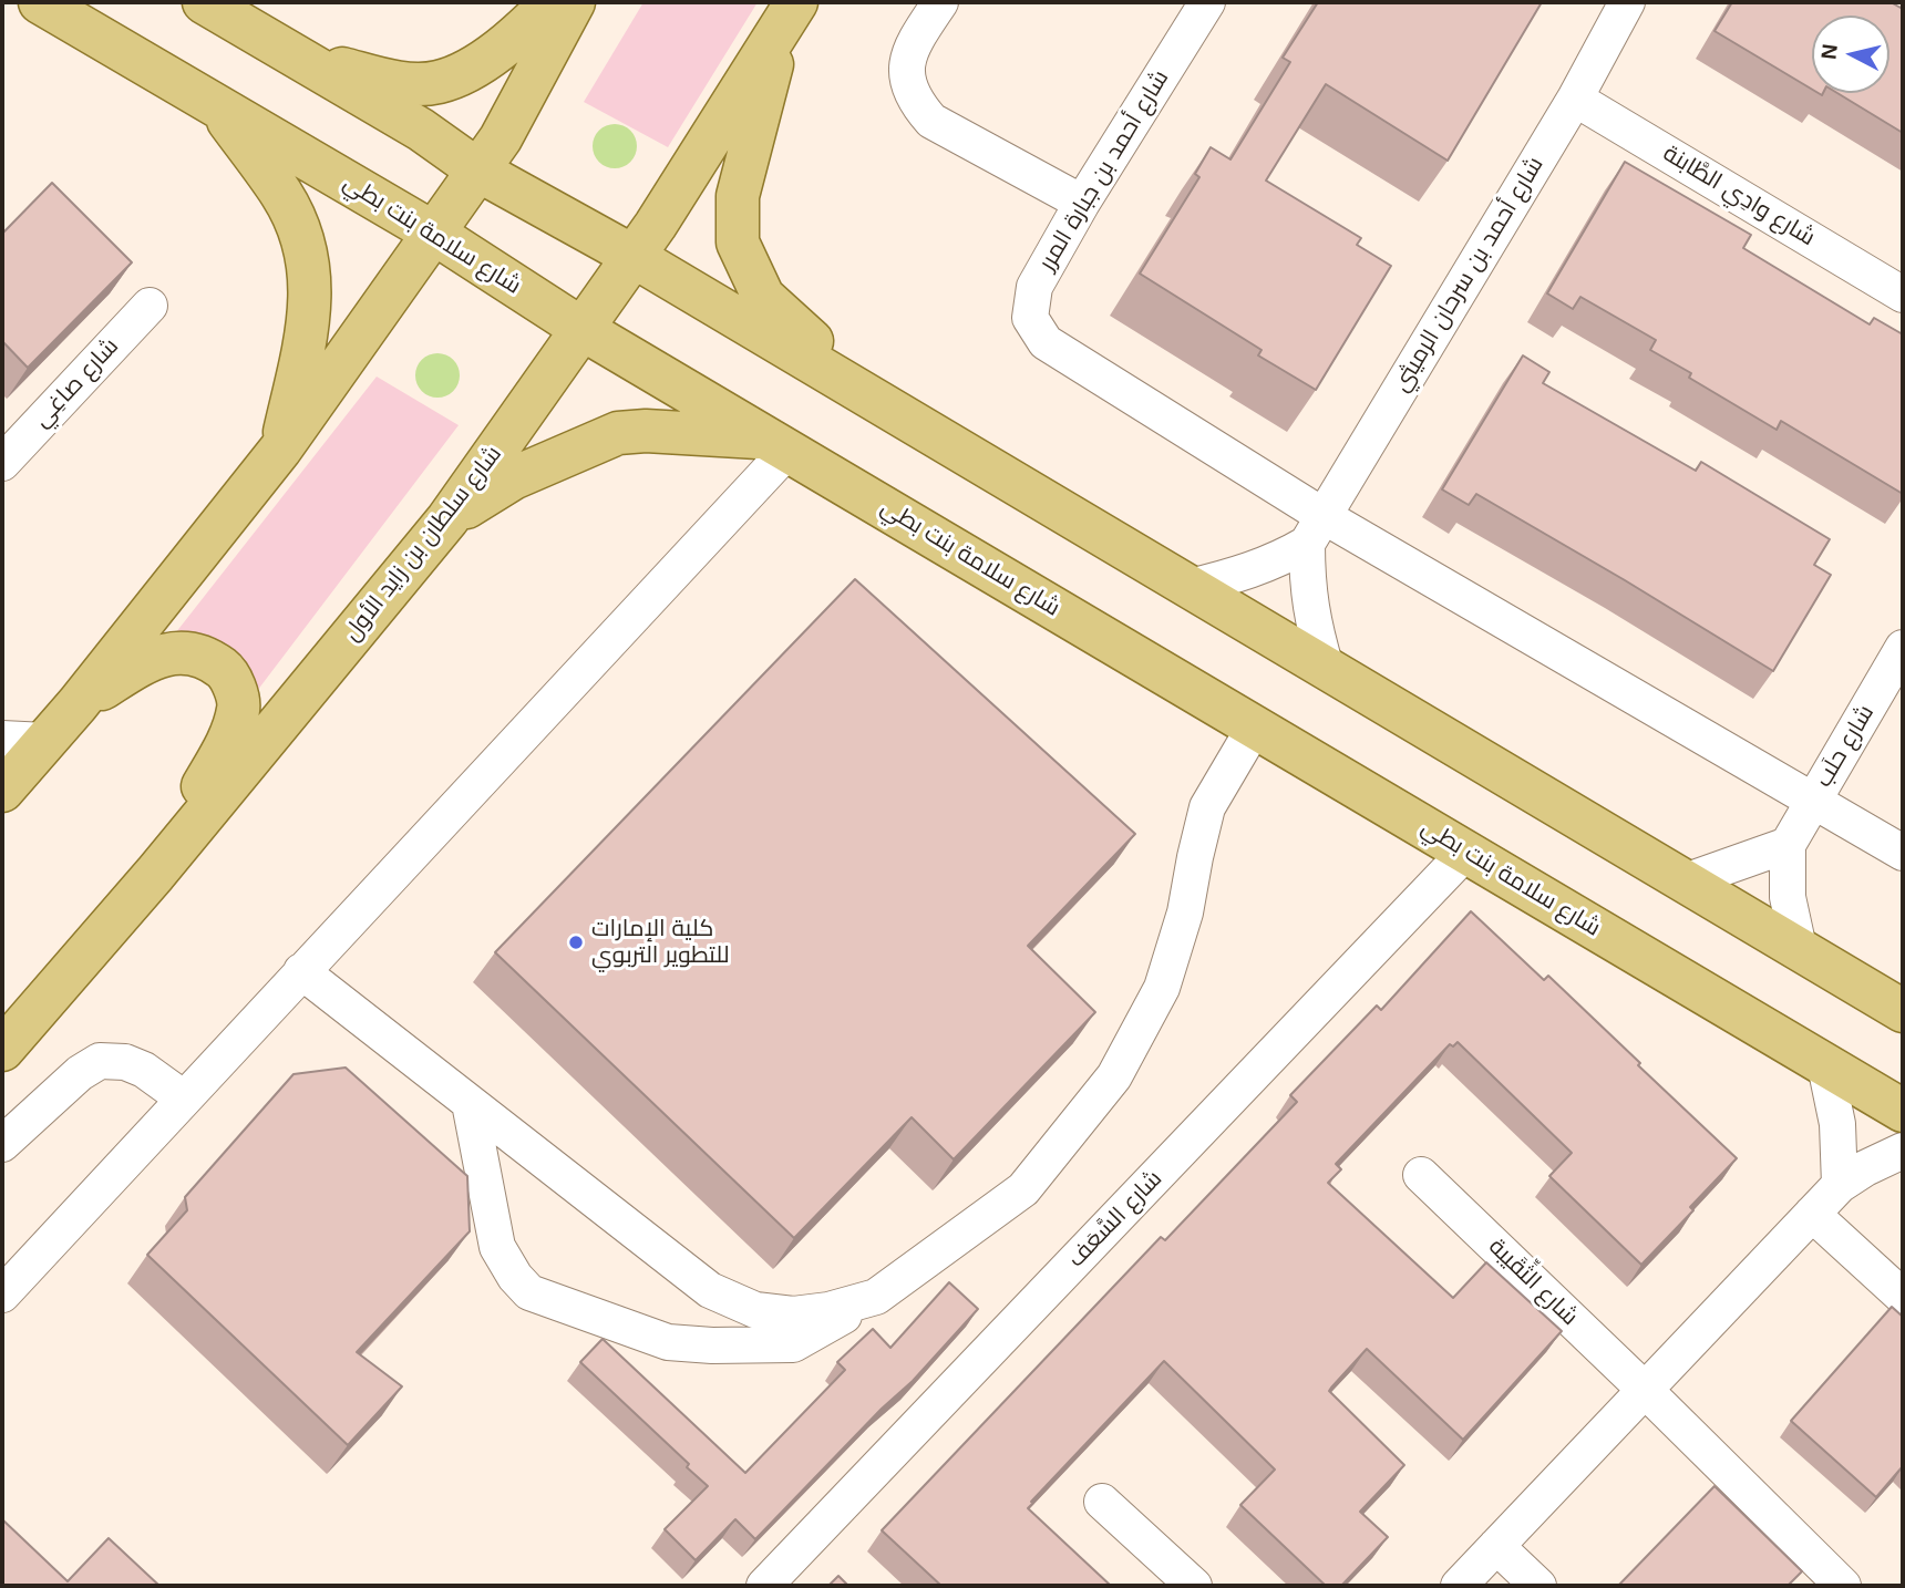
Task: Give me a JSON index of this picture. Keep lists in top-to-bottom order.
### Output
{
  "streets": {
    "main road": ["شارع سلامة بنت بطي", "شارع سلطان بن زايد الأول"],
    "street": [
      "شارع أحمد بن جبارة المرر",
      "شارع وادِي الطَّابنة",
      "شارع أحمد بن سرحان الرميثي",
      "شارع صاغِي",
      "شارع حلَب",
      "شارع السَّعَف",
      "شارع الثِّقَيبة"
    ]
  },
  "crossings": [
    ["شارع أحمد بن جبارة المرر", "شارع أحمد بن سرحان الرميثي"],
    ["شارع أحمد بن جبارة المرر", "شارع حلَب"],
    ["شارع وادِي الطَّابنة", "شارع أحمد بن سرحان الرميثي"],
    ["شارع سلامة بنت بطي", "شارع سلطان بن زايد الأول"],
    ["شارع سلامة بنت بطي", "شارع السَّعَف"]
  ],
  "places": ["كلية الإمارات للتطوير التربوي"],
  "north": "left"
}
